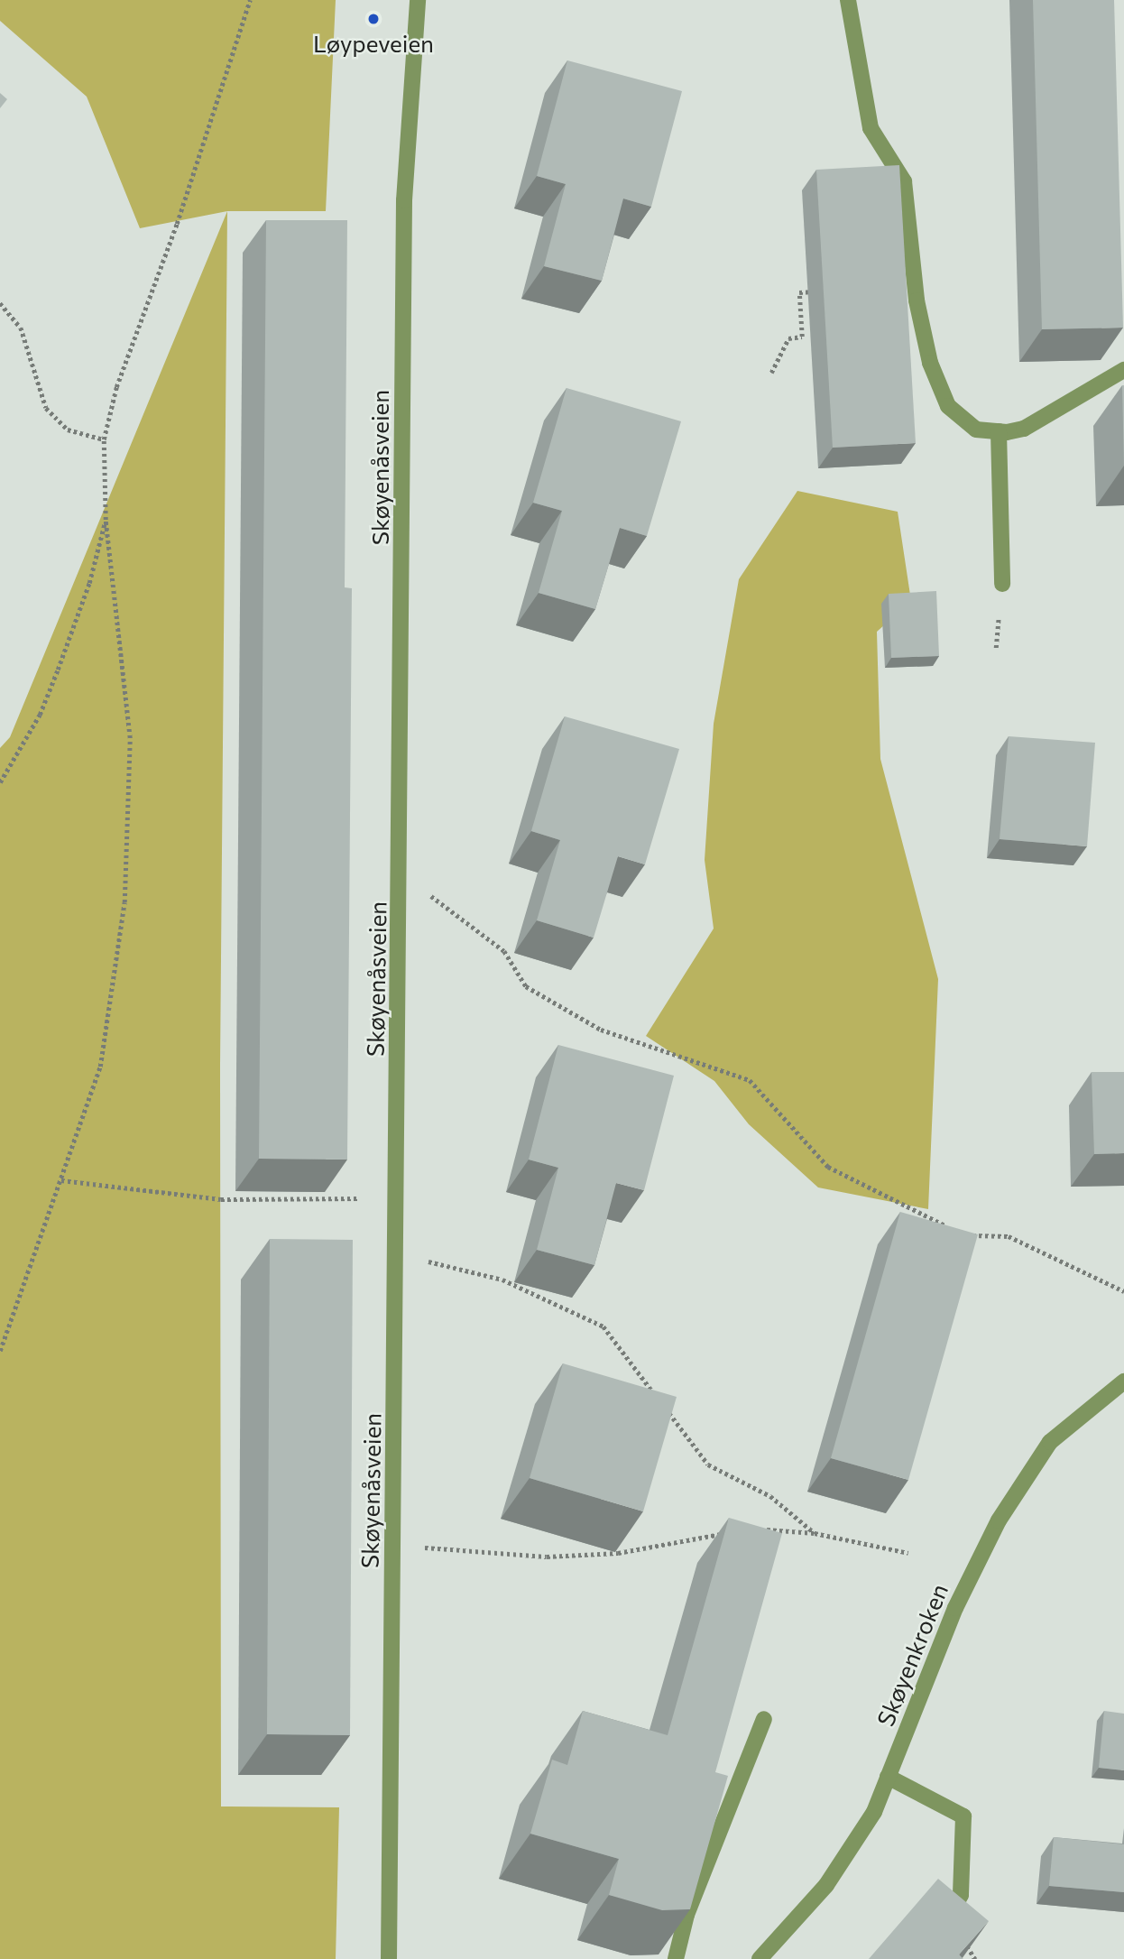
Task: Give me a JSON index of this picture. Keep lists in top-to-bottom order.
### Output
{
  "streets": {
    "street": ["Skøyenåsveien", "Skøyenkroken"]
  },
  "places": ["Løypeveien"]
}
